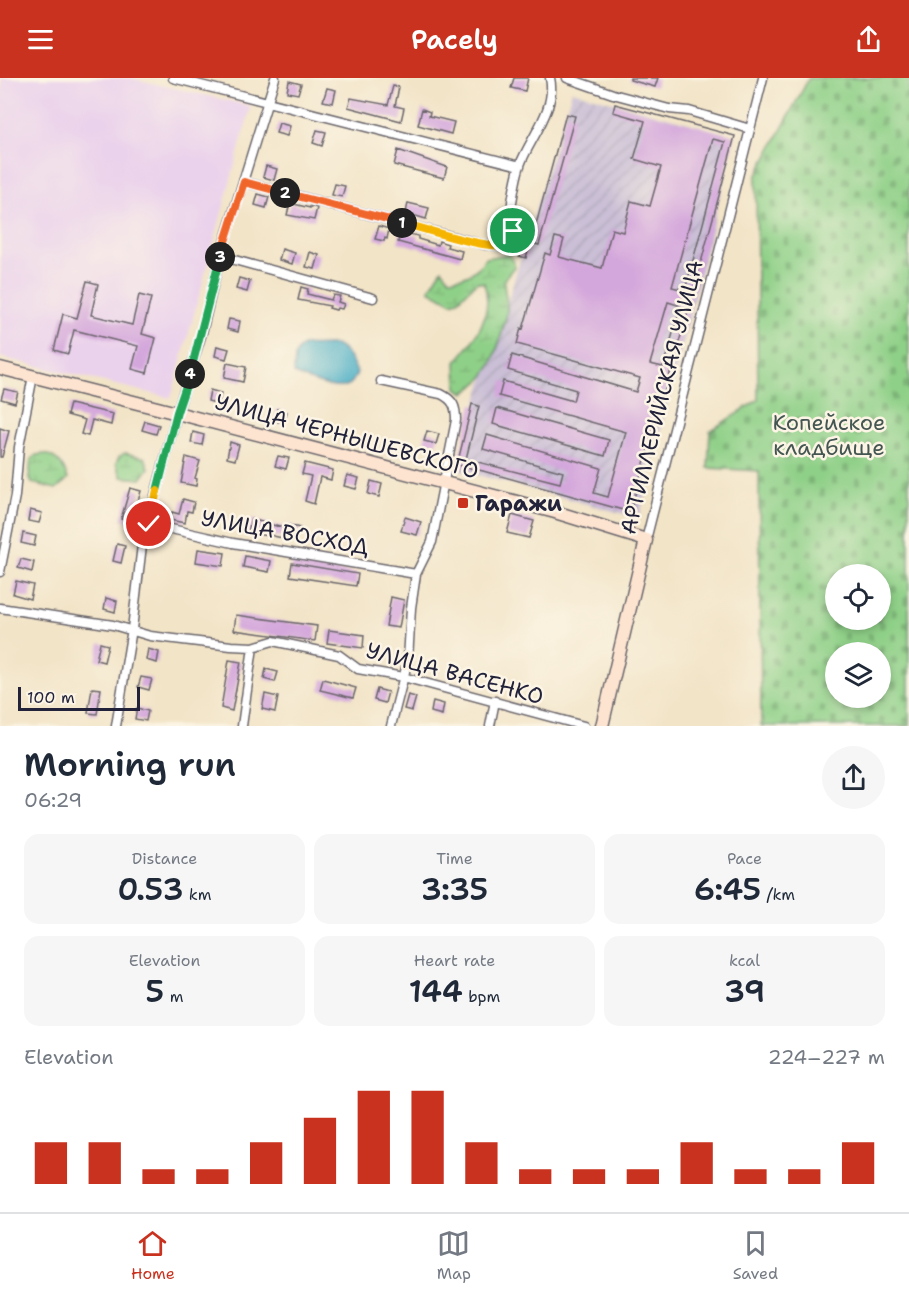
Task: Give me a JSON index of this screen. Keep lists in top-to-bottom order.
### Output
{
  "streets": {
    "street": [
      "АРТИЛЛЕРИЙСКАЯ УЛИЦА",
      "УЛИЦА ЧЕРНЫШЕВСКОГО",
      "УЛИЦА ВОСХОД",
      "УЛИЦА ВАСЕНКО"
    ]
  },
  "crossings": [
    ["АРТИЛЛЕРИЙСКАЯ УЛИЦА", "УЛИЦА ЧЕРНЫШЕВСКОГО"]
  ],
  "parks": ["Копейское кладбище"],
  "places": {
    "transit": ["Гаражи"]
  },
  "scale_bar": "100 m",
  "page": {
    "header": "Pacely",
    "pins": [
      "2",
      "1",
      "3",
      "4"
    ],
    "scale": "100 m",
    "heading": ["Morning run", "06:29"],
    "stats": [
      ["Distance", "0.53 km"],
      ["Time", "3:35"],
      ["Pace", "6:45 /km"],
      ["Elevation", "5 m"],
      ["Heart rate", "144 bpm"],
      ["kcal", "39"]
    ],
    "chart": ["Elevation", "224–227 m"],
    "tabs": ["Home", "Map", "Saved"]
  }
}
